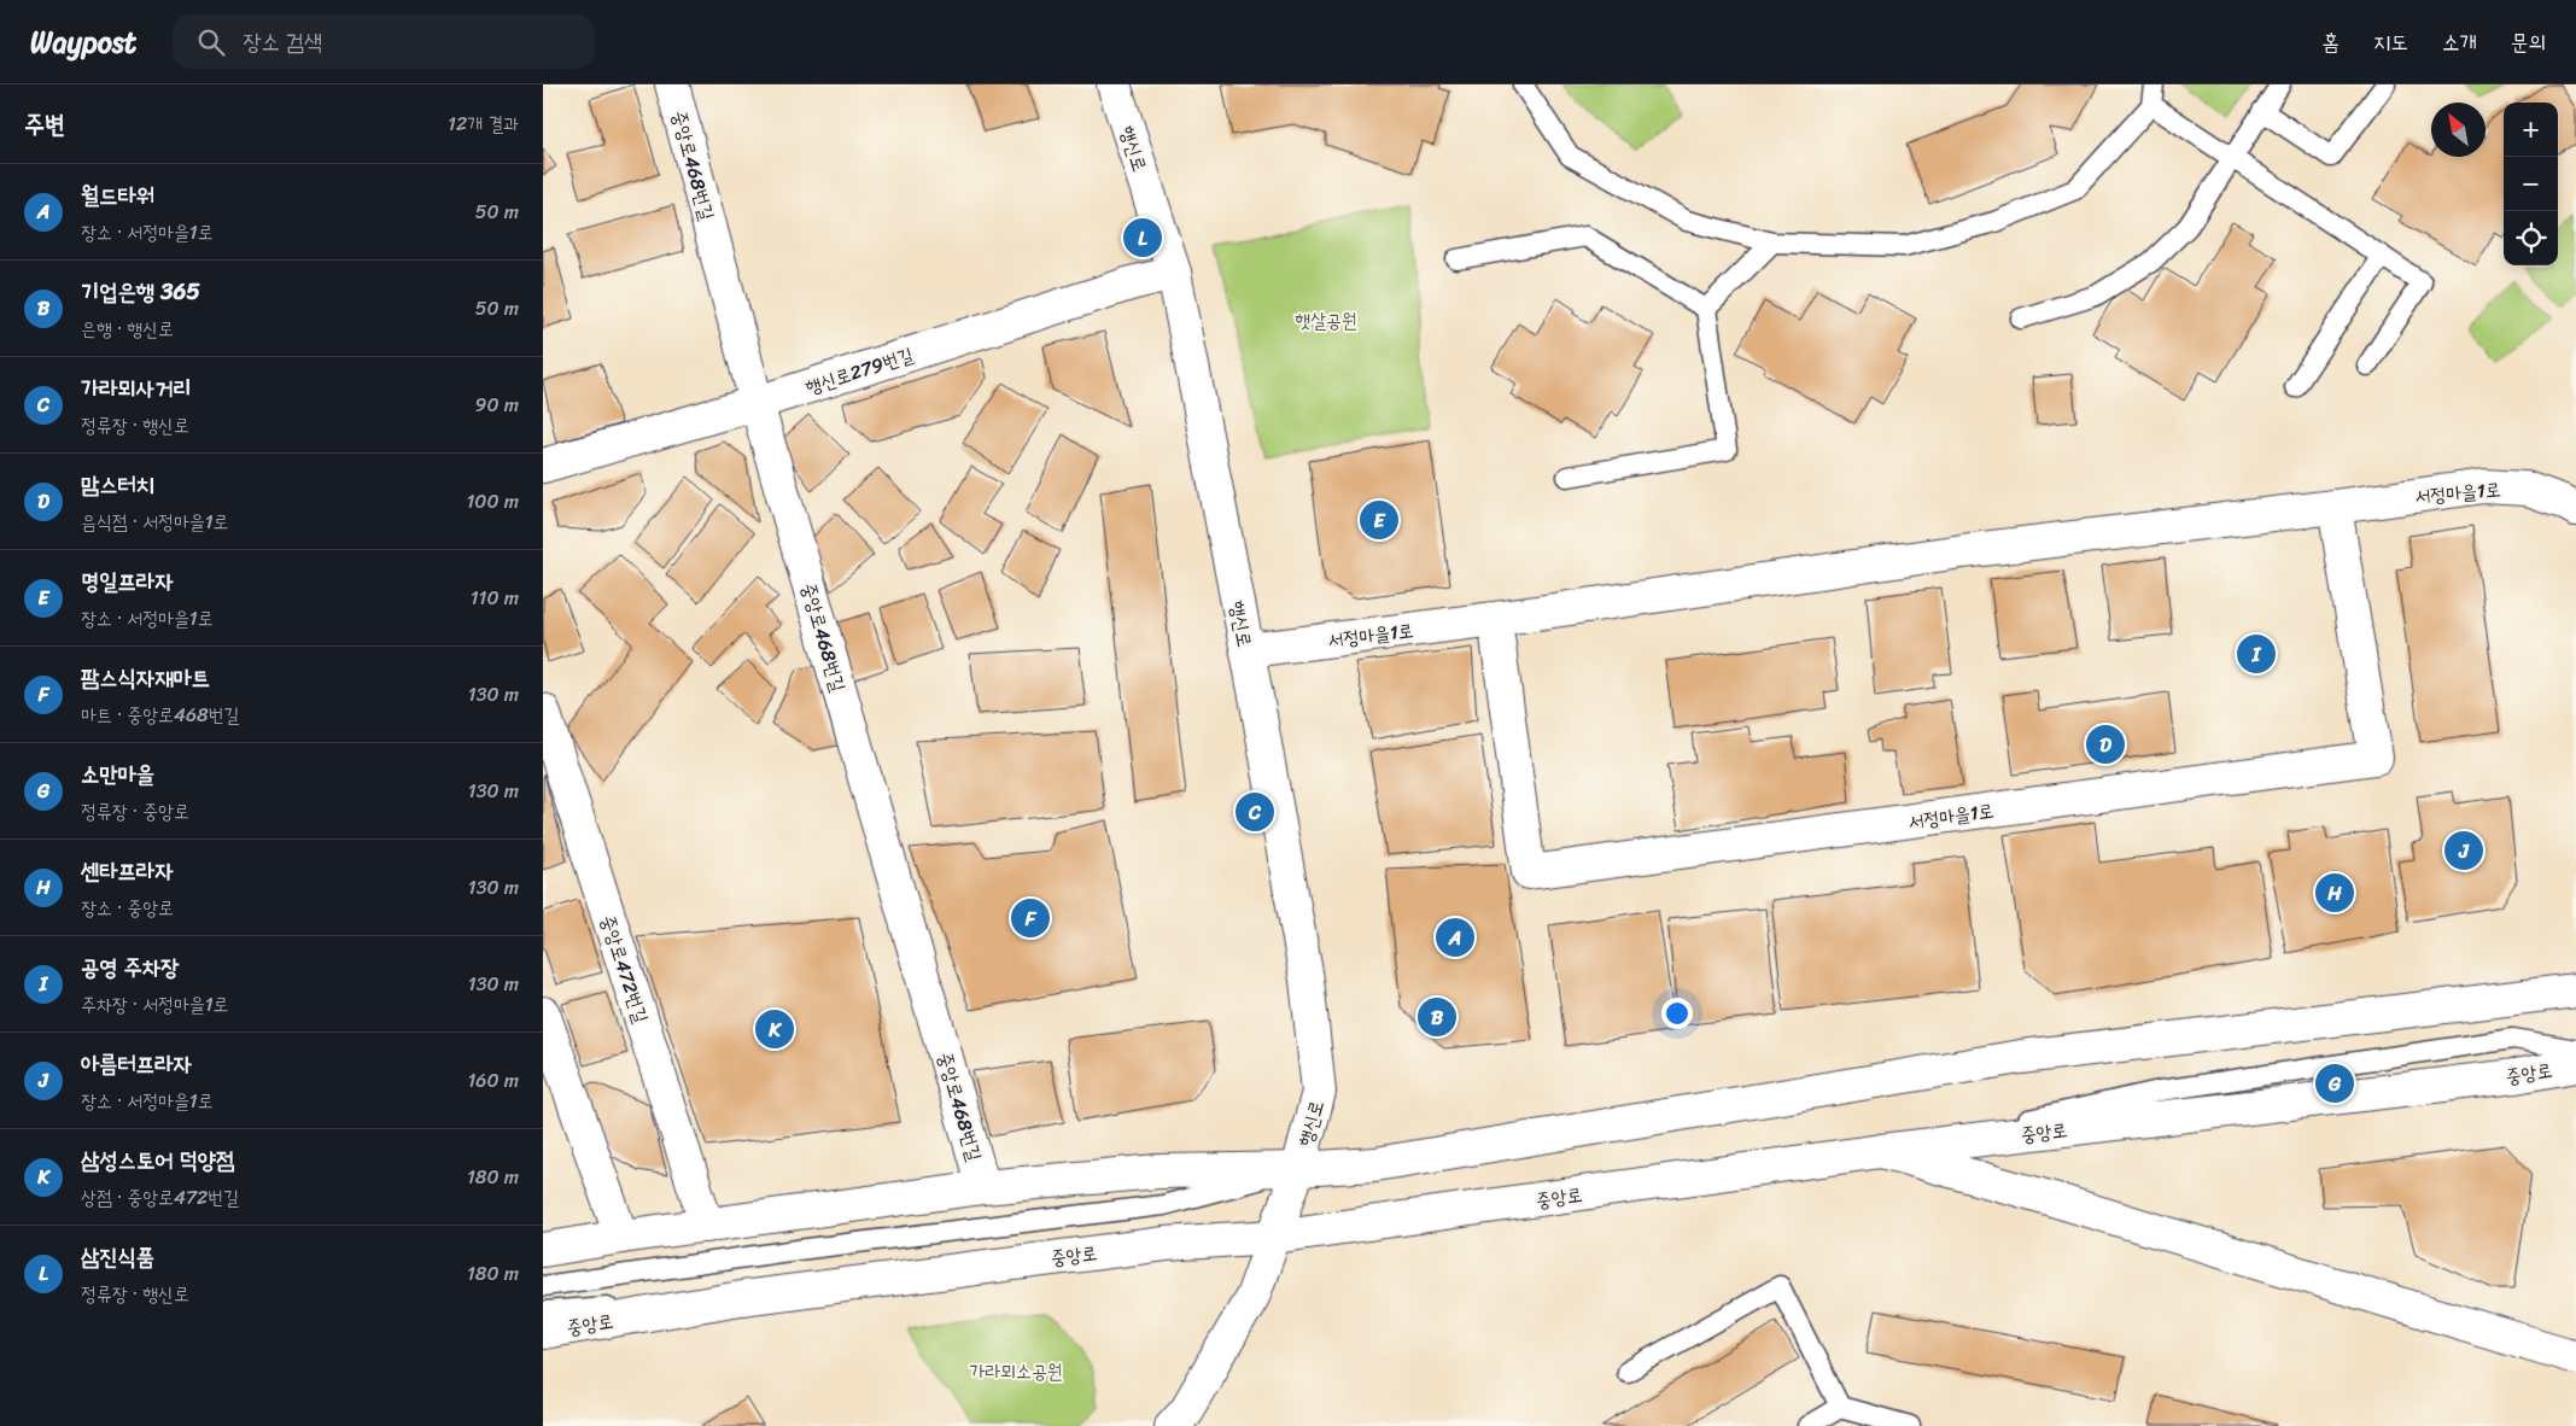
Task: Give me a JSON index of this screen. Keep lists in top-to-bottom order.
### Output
{
  "streets": {
    "street": [
      "행신로",
      "중앙로468번길",
      "행신로279번길",
      "서정마을1로",
      "중앙로472번길",
      "중앙로"
    ]
  },
  "crossings": [
    ["행신로", "행신로279번길"],
    ["행신로", "서정마을1로"],
    ["행신로", "중앙로"],
    ["중앙로468번길", "행신로279번길"]
  ],
  "parks": ["햇살공원", "가라뫼소공원"],
  "north": "top left",
  "page": {
    "header": "Waypost",
    "search": "장소 검색",
    "nav": [
      "홈",
      "지도",
      "소개",
      "문의"
    ],
    "heading": ["주변", "12개 결과"],
    "map_buttons": ["+", "−"],
    "list": [
      {
        "mark": "A",
        "name": "월드타워",
        "note": "장소 · 서정마을1로",
        "value": "50 m"
      },
      {
        "mark": "B",
        "name": "기업은행 365",
        "note": "은행 · 행신로",
        "value": "50 m"
      },
      {
        "mark": "C",
        "name": "가라뫼사거리",
        "note": "정류장 · 행신로",
        "value": "90 m"
      },
      {
        "mark": "D",
        "name": "맘스터치",
        "note": "음식점 · 서정마을1로",
        "value": "100 m"
      },
      {
        "mark": "E",
        "name": "명일프라자",
        "note": "장소 · 서정마을1로",
        "value": "110 m"
      },
      {
        "mark": "F",
        "name": "팜스식자재마트",
        "note": "마트 · 중앙로468번길",
        "value": "130 m"
      },
      {
        "mark": "G",
        "name": "소만마을",
        "note": "정류장 · 중앙로",
        "value": "130 m"
      },
      {
        "mark": "H",
        "name": "센타프라자",
        "note": "장소 · 중앙로",
        "value": "130 m"
      },
      {
        "mark": "I",
        "name": "공영 주차장",
        "note": "주차장 · 서정마을1로",
        "value": "130 m"
      },
      {
        "mark": "J",
        "name": "아름터프라자",
        "note": "장소 · 서정마을1로",
        "value": "160 m"
      },
      {
        "mark": "K",
        "name": "삼성스토어 덕양점",
        "note": "상점 · 중앙로472번길",
        "value": "180 m"
      },
      {
        "mark": "L",
        "name": "삼진식품",
        "note": "정류장 · 행신로",
        "value": "180 m"
      }
    ],
    "pins": [
      "L",
      "E",
      "I",
      "D",
      "C",
      "J",
      "H",
      "F",
      "A",
      "B",
      "K",
      "G"
    ]
  }
}
